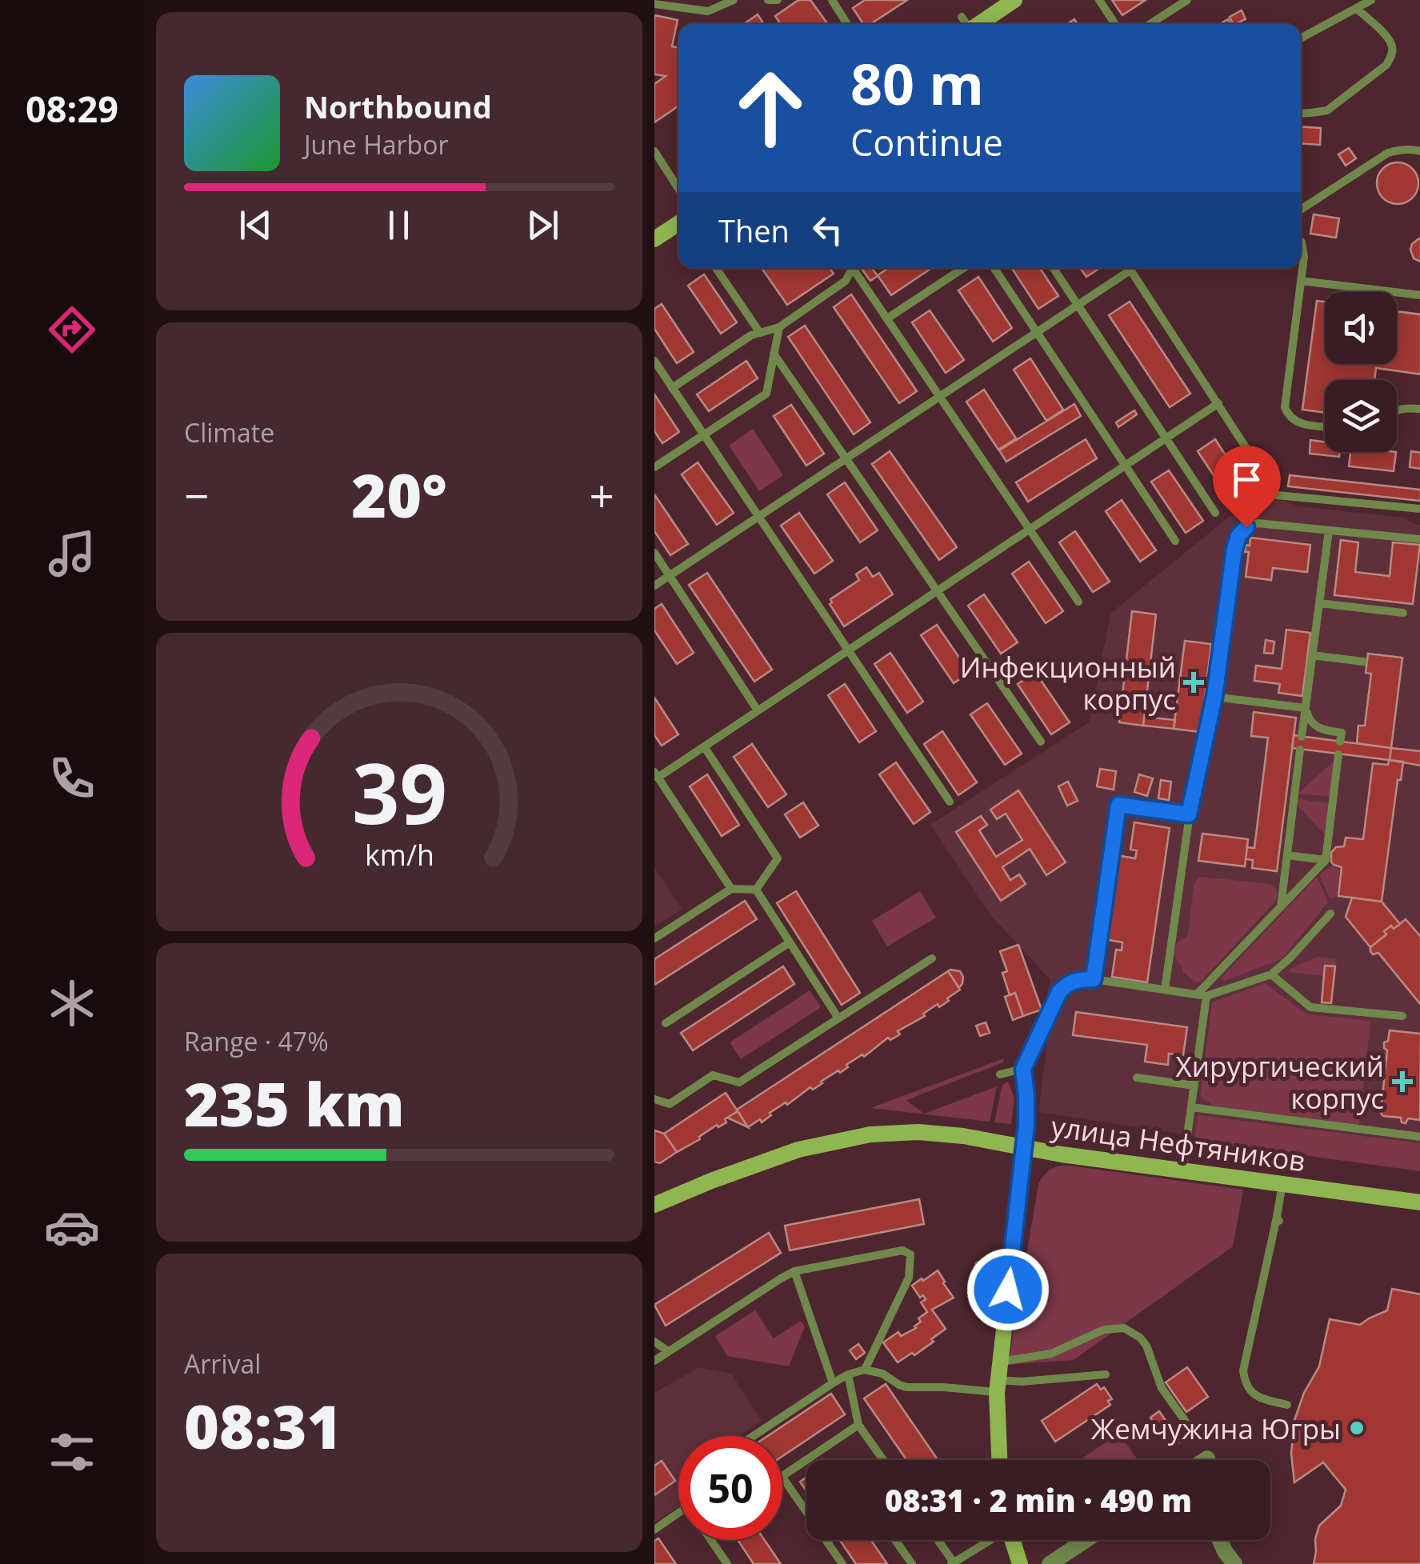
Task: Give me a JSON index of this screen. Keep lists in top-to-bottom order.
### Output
{
  "streets": {
    "main road": ["улица Нефтяников"]
  },
  "places": {
    "health": ["Инфекционный корпус", "Хирургический корпус"],
    "other": ["Жемчужина Югры"]
  },
  "page": {
    "tabs": "08:29",
    "turn": ["80 m", "Continue"],
    "song": ["Northbound", "June Harbor"],
    "then": "Then",
    "tile": [
      "Climate",
      ["Range · 47%", "235 km"],
      ["Arrival", "08:31"]
    ],
    "heat": ["−", "20°", "+"],
    "limit": "50",
    "trip": "08:31 · 2 min · 490 m",
    "gauge": ["39", "km/h"]
  }
}
